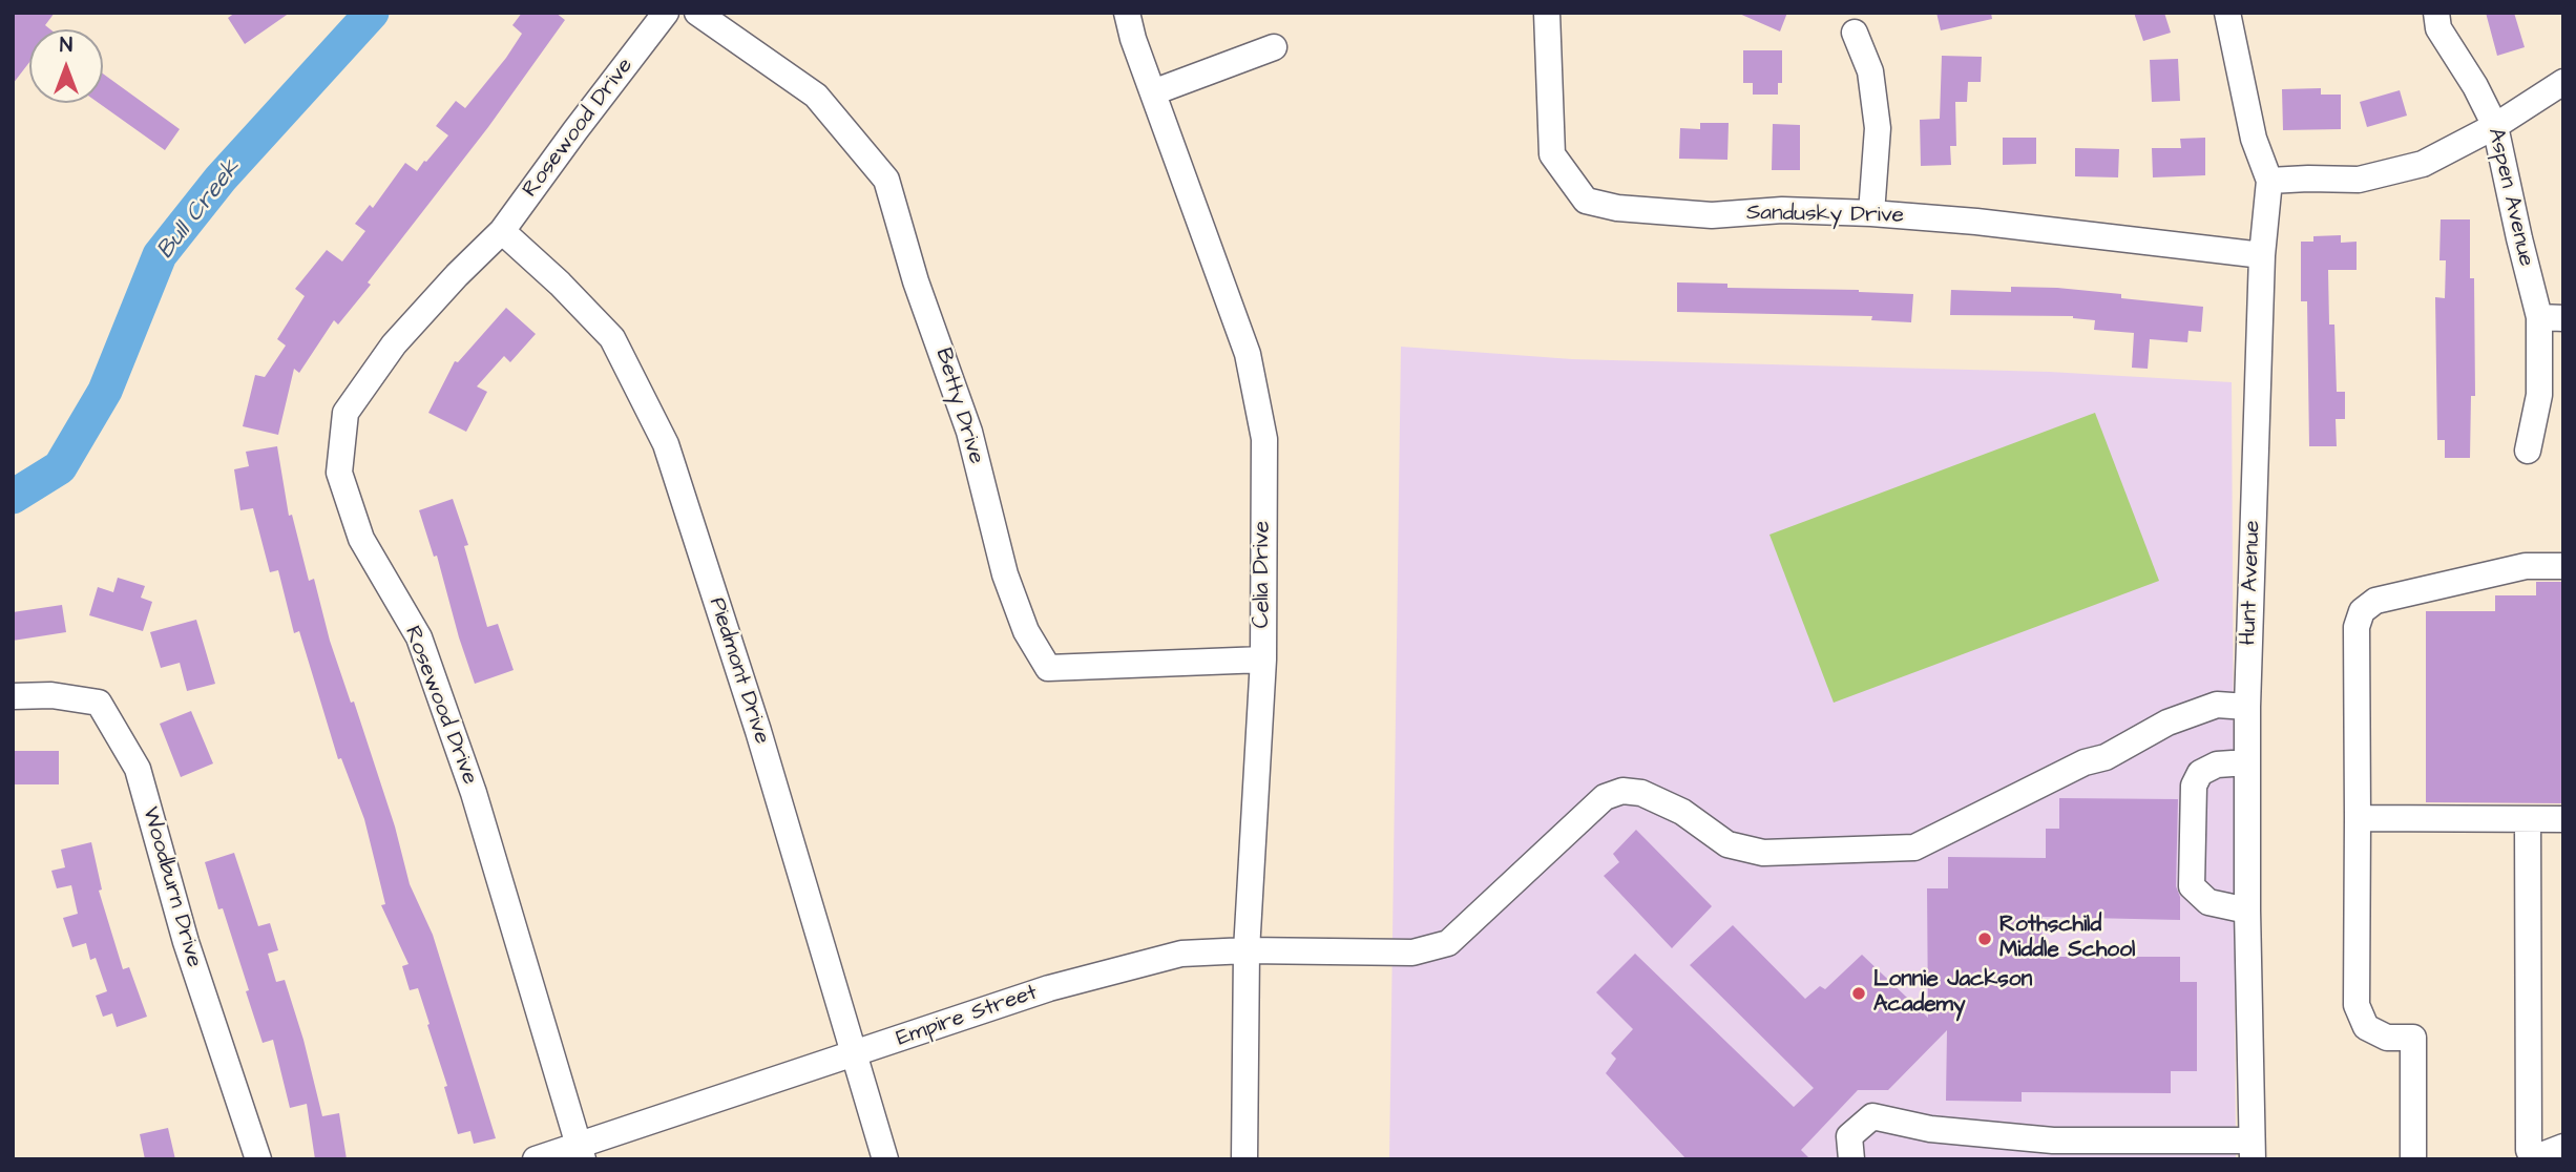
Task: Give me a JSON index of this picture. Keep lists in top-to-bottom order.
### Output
{
  "streets": {
    "street": [
      "Rosewood Drive",
      "Aspen Avenue",
      "Sandusky Drive",
      "Betty Drive",
      "Celia Drive",
      "Hunt Avenue",
      "Piedmont Drive",
      "Woodburn Drive",
      "Empire Street"
    ]
  },
  "crossings": [
    ["Rosewood Drive", "Piedmont Drive"],
    ["Rosewood Drive", "Empire Street"],
    ["Sandusky Drive", "Hunt Avenue"],
    ["Betty Drive", "Celia Drive"],
    ["Celia Drive", "Empire Street"],
    ["Hunt Avenue", "Empire Street"],
    ["Piedmont Drive", "Empire Street"]
  ],
  "water": ["Bull Creek"],
  "places": ["Rothschild Middle School", "Lonnie Jackson Academy"],
  "north": "top"
}
